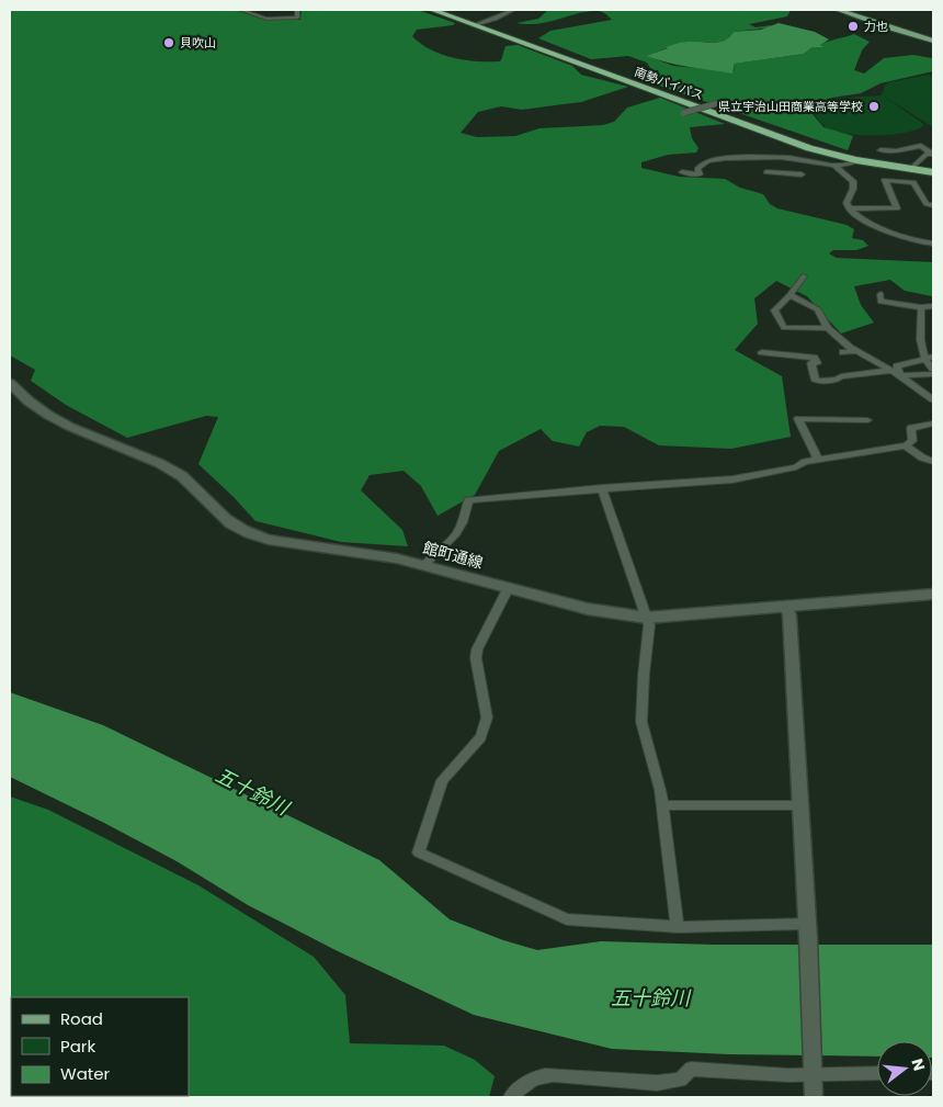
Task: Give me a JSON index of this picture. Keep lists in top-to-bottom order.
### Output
{
  "streets": {
    "highway": ["南勢バイパス"],
    "main road": ["館町通線"]
  },
  "water": ["五十鈴川"],
  "places": ["力也", "貝吹山", "県立宇治山田商業高等学校"],
  "legend": ["Road", "Park", "Water"],
  "north": "right"
}
